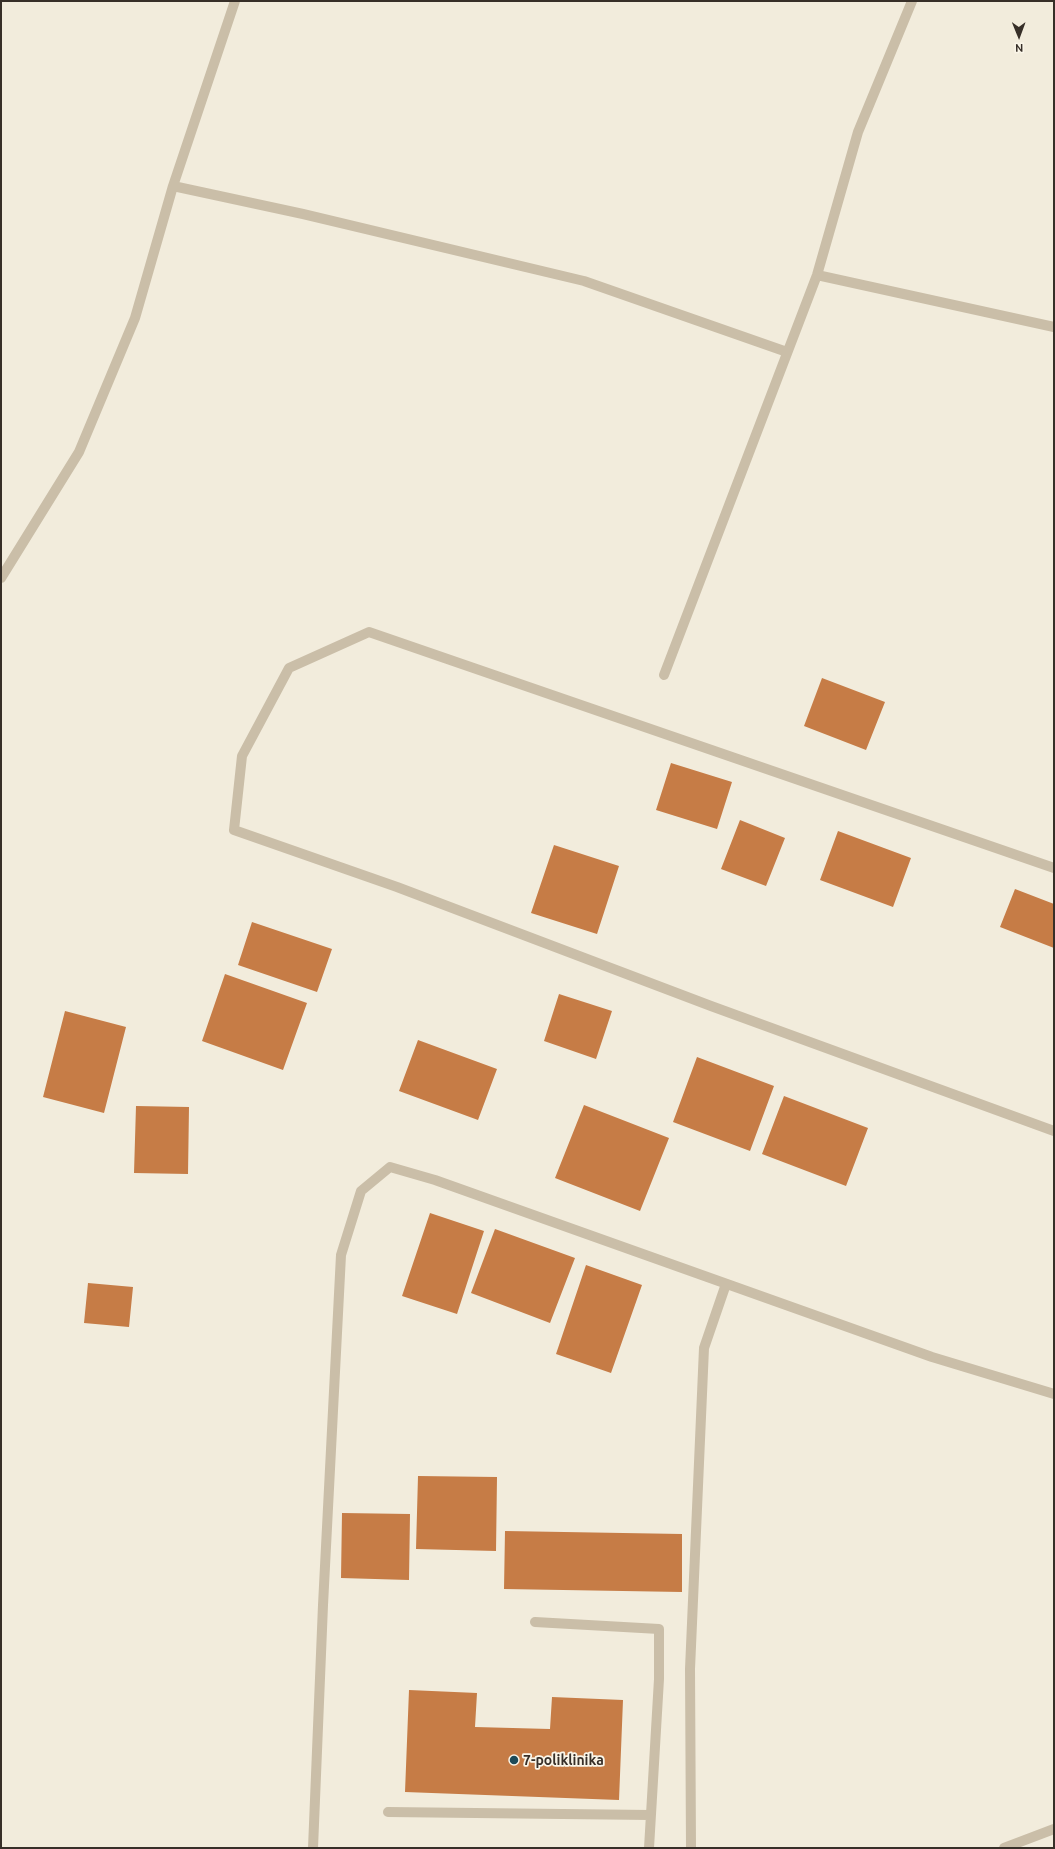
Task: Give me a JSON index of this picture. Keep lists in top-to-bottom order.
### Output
{
  "places": ["7-poliklinika"],
  "north": "bottom"
}
